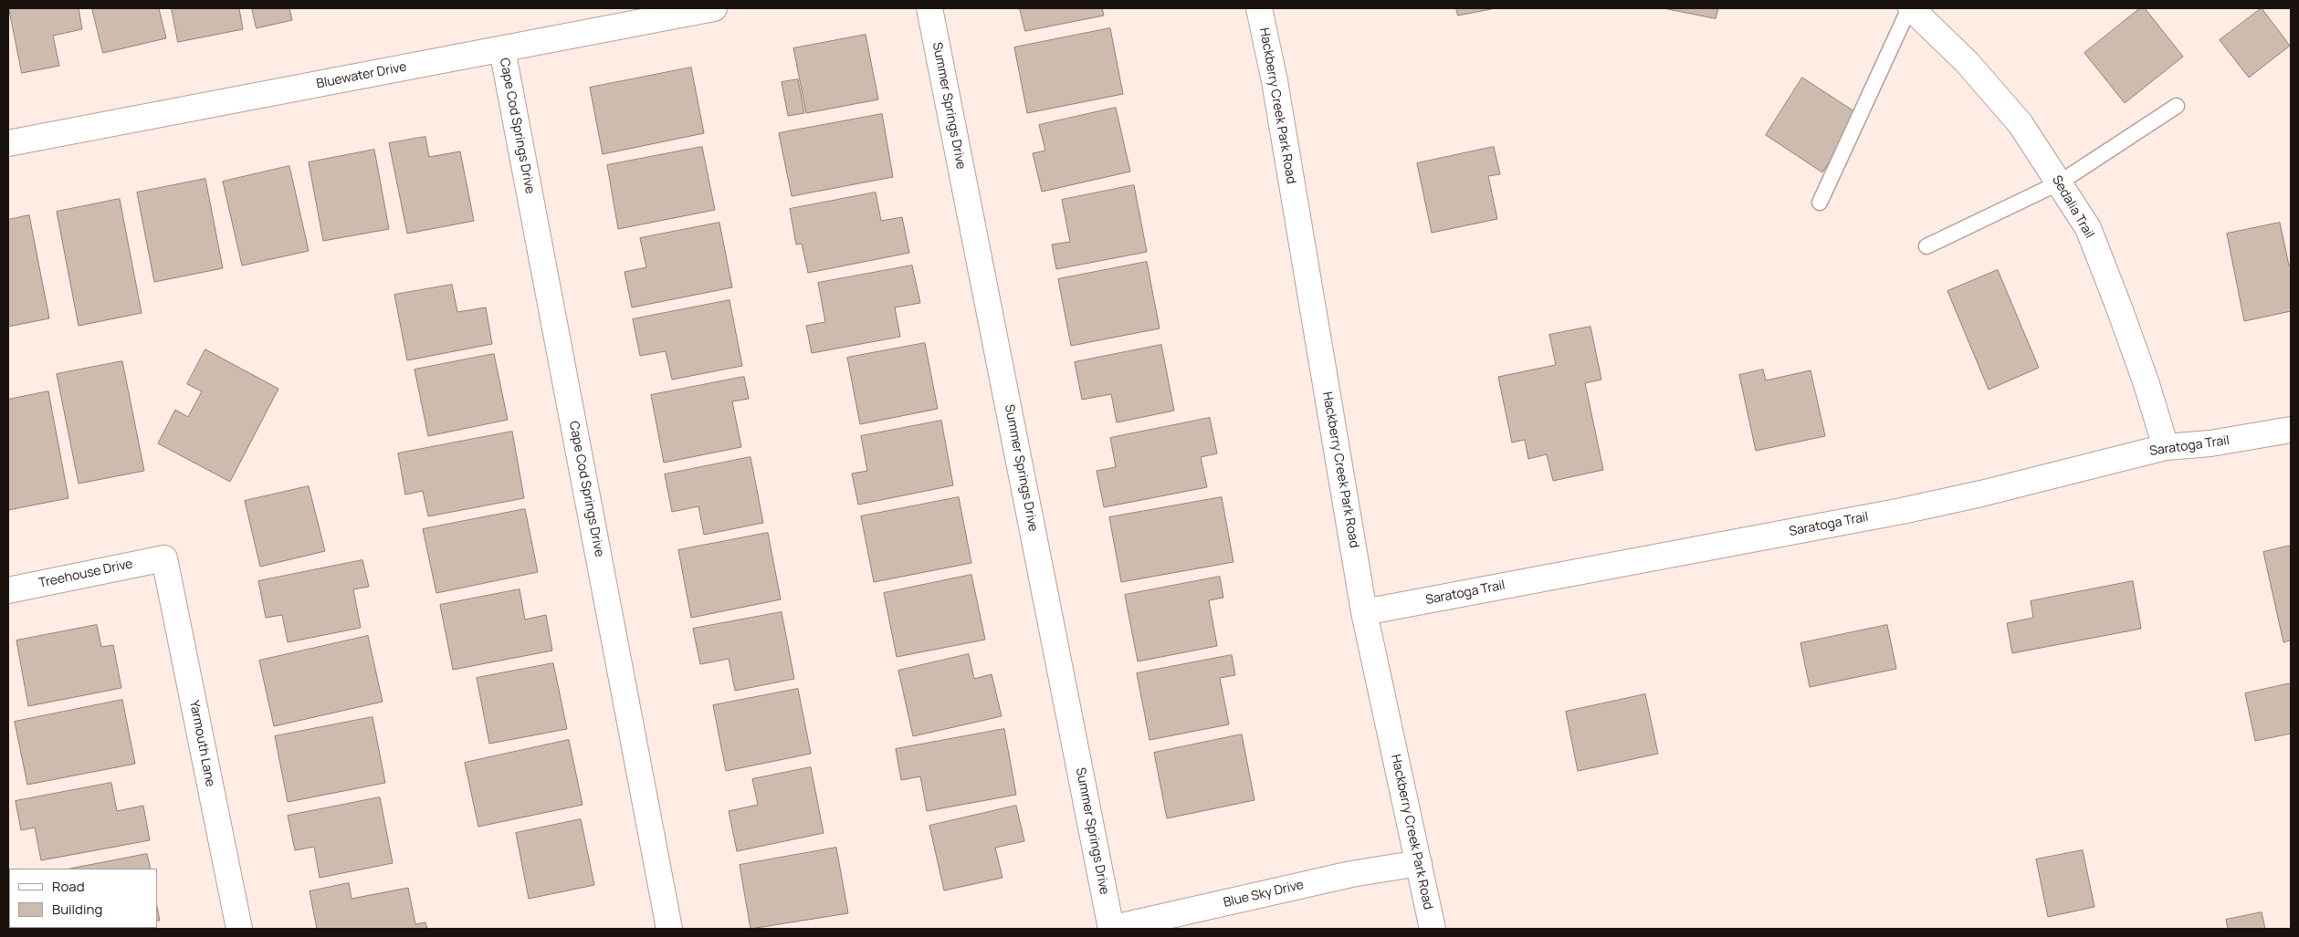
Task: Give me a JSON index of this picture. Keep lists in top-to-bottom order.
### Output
{
  "streets": {
    "street": [
      "Bluewater Drive",
      "Summer Springs Drive",
      "Hackberry Creek Park Road",
      "Cape Cod Springs Drive",
      "Sedalia Trail",
      "Saratoga Trail",
      "Treehouse Drive",
      "Yarmouth Lane",
      "Blue Sky Drive"
    ]
  },
  "crossings": [
    ["Bluewater Drive", "Cape Cod Springs Drive"],
    ["Summer Springs Drive", "Blue Sky Drive"],
    ["Hackberry Creek Park Road", "Saratoga Trail"],
    ["Hackberry Creek Park Road", "Blue Sky Drive"],
    ["Sedalia Trail", "Saratoga Trail"],
    ["Treehouse Drive", "Yarmouth Lane"]
  ],
  "legend": ["Road", "Building"]
}
